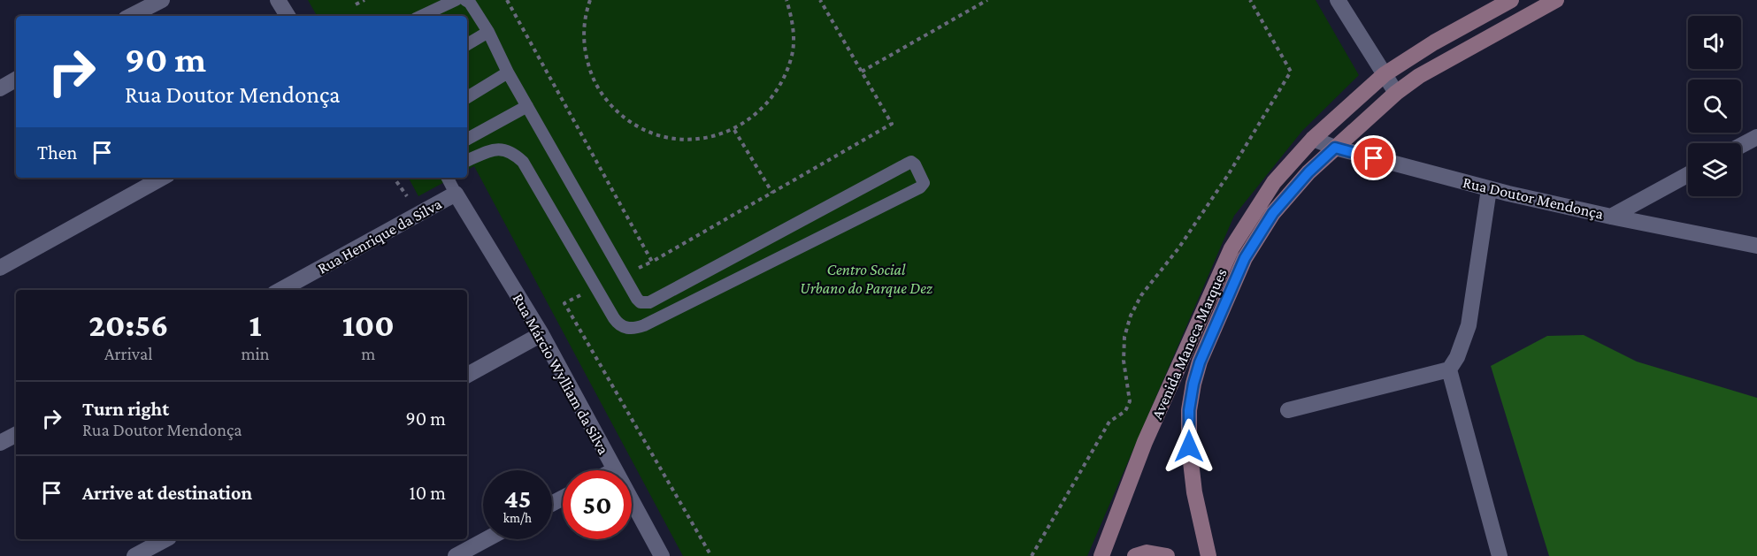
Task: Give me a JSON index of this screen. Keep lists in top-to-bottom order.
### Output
{
  "streets": {
    "main road": ["Avenida Maneca Marques"],
    "street": ["Rua Doutor Mendonça", "Rua Henrique da Silva", "Rua Márcio Wylliam da Silva"]
  },
  "crossings": [
    ["Rua Doutor Mendonça", "Avenida Maneca Marques"],
    ["Rua Henrique da Silva", "Rua Márcio Wylliam da Silva"]
  ],
  "parks": ["Centro Social Urbano do Parque Dez"],
  "page": {
    "turn": ["90 m", "Rua Doutor Mendonça"],
    "then": "Then",
    "eta": [
      "20:56",
      "Arrival",
      "1",
      "min",
      "100",
      "m"
    ],
    "list": [
      {
        "name": "Turn right",
        "note": "Rua Doutor Mendonça",
        "value": "90 m"
      },
      {
        "name": "Arrive at destination",
        "value": "10 m"
      }
    ],
    "speed": "45 km/h",
    "limit": "50"
  }
}
